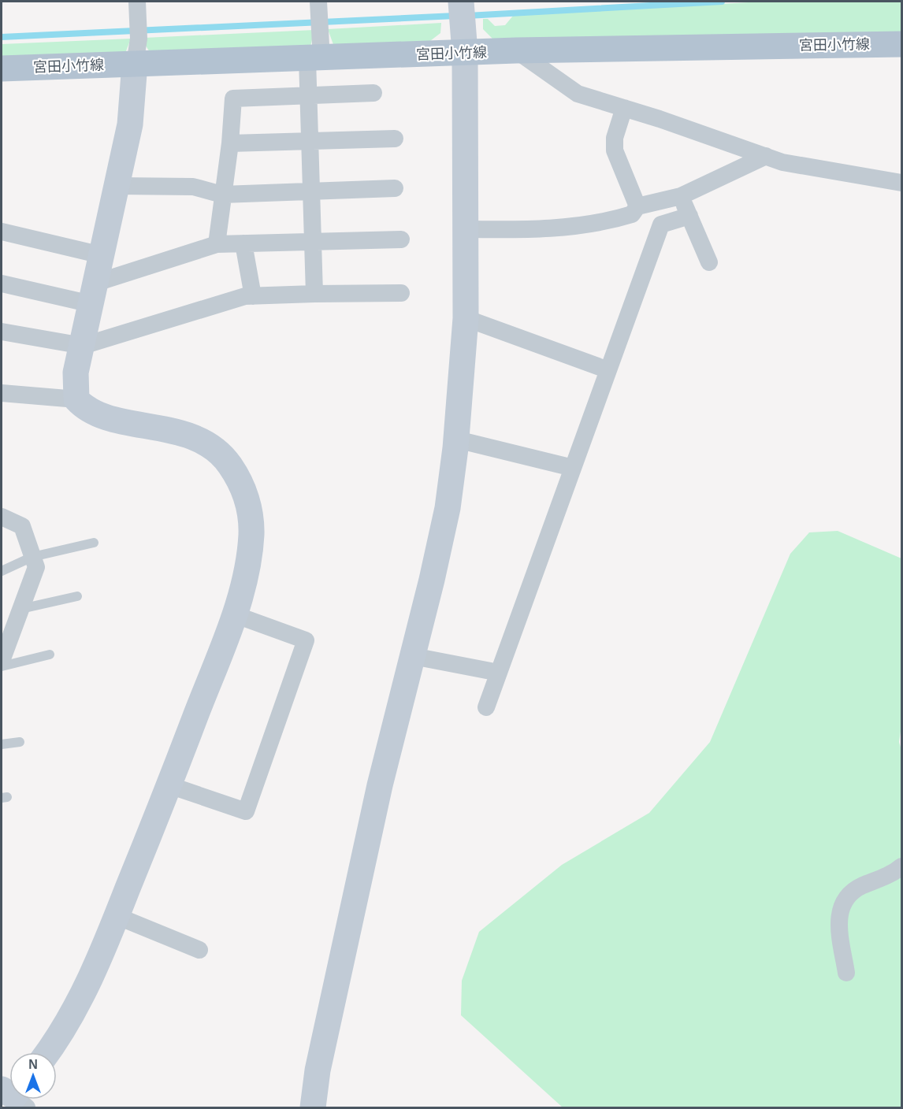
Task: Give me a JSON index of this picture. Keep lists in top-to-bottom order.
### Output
{
  "streets": {
    "main road": ["宮田小竹線"]
  },
  "north": "top"
}
